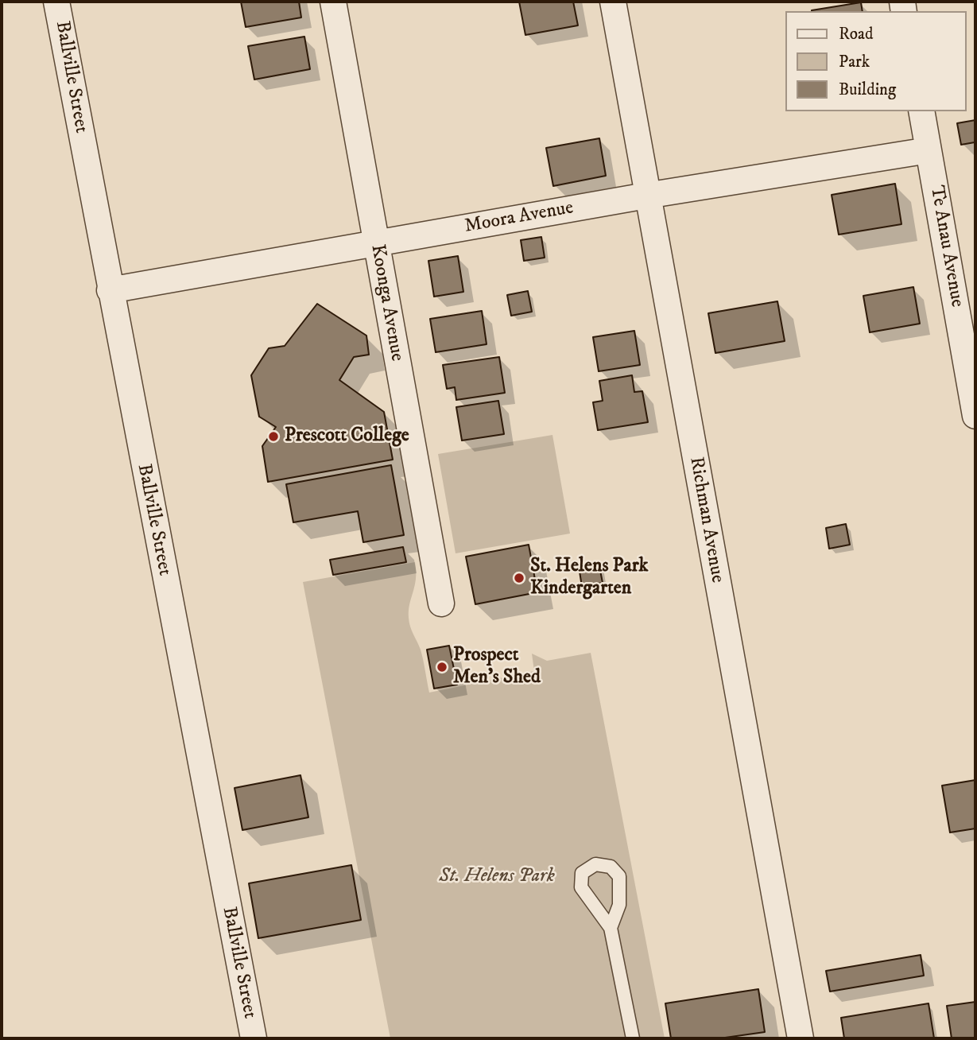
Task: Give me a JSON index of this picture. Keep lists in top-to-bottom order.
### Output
{
  "streets": {
    "street": [
      "Ballville Street",
      "Moora Avenue",
      "Te Anau Avenue",
      "Koonga Avenue",
      "Richman Avenue"
    ]
  },
  "crossings": [
    ["Ballville Street", "Moora Avenue"],
    ["Moora Avenue", "Te Anau Avenue"],
    ["Moora Avenue", "Koonga Avenue"],
    ["Moora Avenue", "Richman Avenue"]
  ],
  "parks": ["St. Helens Park"],
  "places": ["Prescott College", "St. Helens Park Kindergarten", "Prospect Men's Shed"],
  "legend": ["Road", "Park", "Building"]
}
